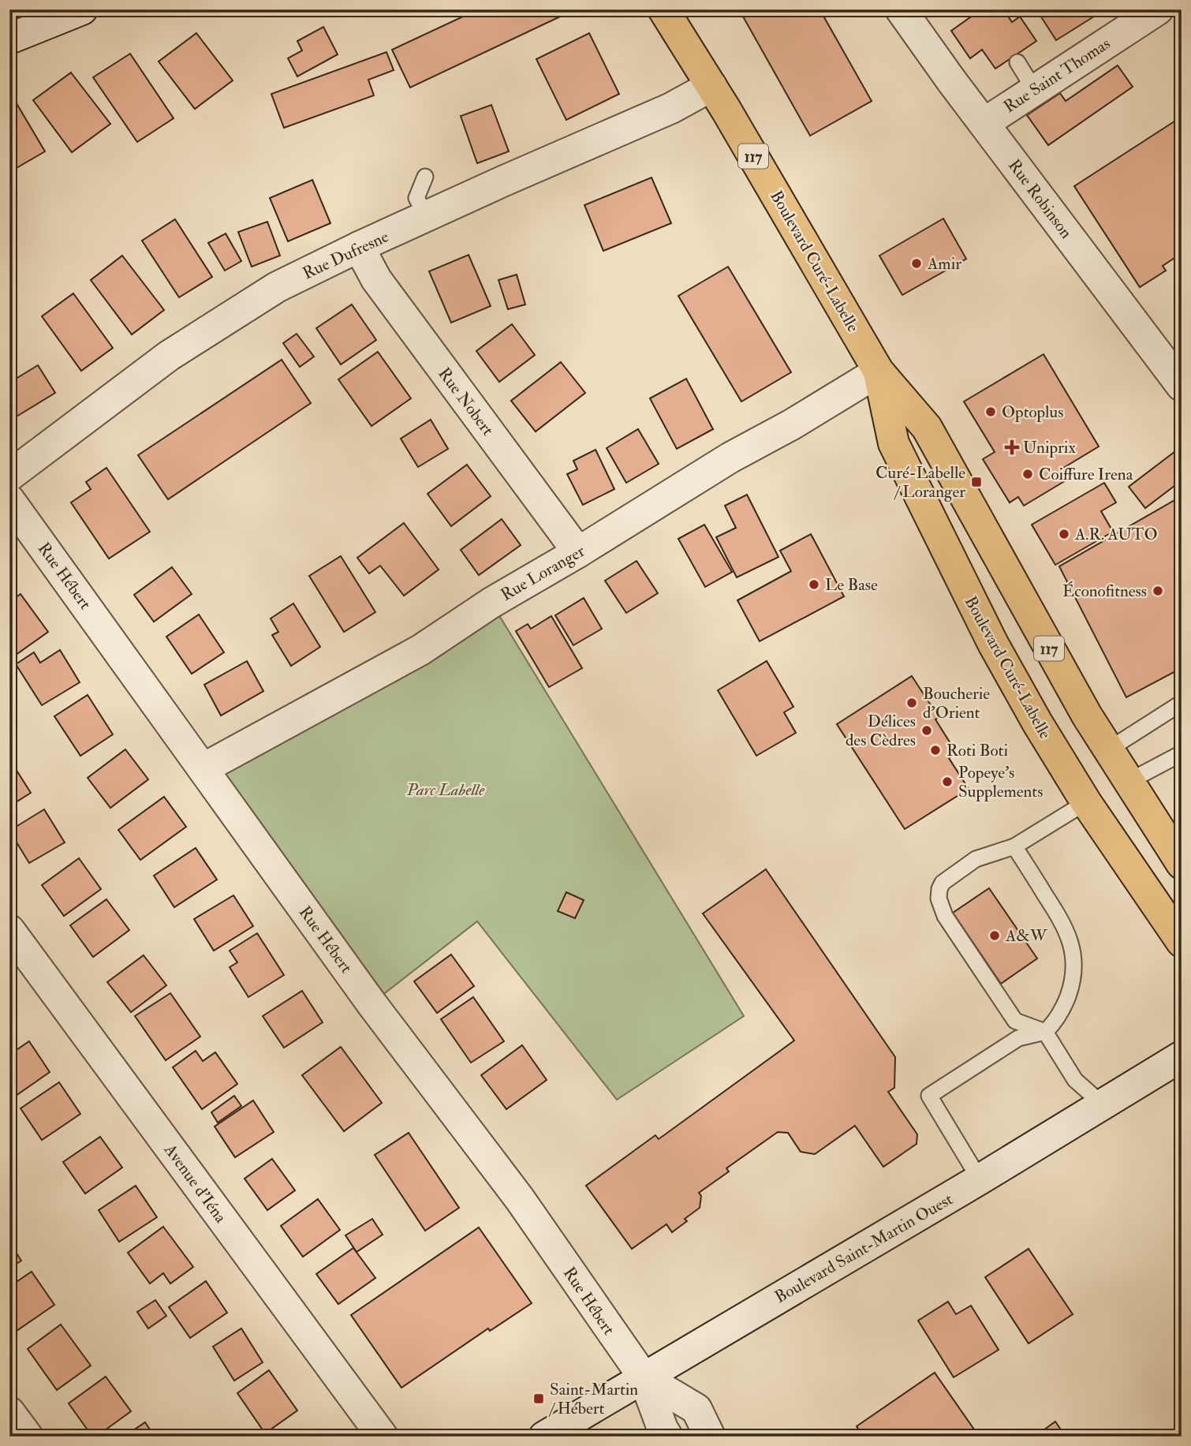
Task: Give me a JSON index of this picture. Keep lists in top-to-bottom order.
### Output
{
  "streets": {
    "main road": ["117", "Boulevard Curé-Labelle"],
    "street": [
      "Rue Saint Thomas",
      "Rue Robinson",
      "Rue Dufresne",
      "Rue Nobert",
      "Rue Loranger",
      "Rue Hébert",
      "Avenue d'Iéna",
      "Boulevard Saint-Martin Ouest"
    ]
  },
  "crossings": [
    ["Rue Saint Thomas", "Rue Robinson"],
    ["Rue Dufresne", "Boulevard Curé-Labelle"],
    ["Rue Dufresne", "Rue Nobert"],
    ["Boulevard Curé-Labelle", "Rue Loranger"],
    ["Rue Nobert", "Rue Loranger"],
    ["Rue Loranger", "Rue Hébert"],
    ["Rue Hébert", "Boulevard Saint-Martin Ouest"]
  ],
  "parks": ["Parc Labelle"],
  "places": {
    "other": [
      "Amir",
      "Optoplus",
      "Coiffure Irena",
      "A.R. AUTO",
      "Le Base",
      "Éconofitness",
      "Boucherie d'Orient",
      "Délices des Cèdres",
      "Roti Boti",
      "Popeye's Supplements",
      "A&W"
    ],
    "health": ["Uniprix"],
    "transit": ["Curé-Labelle / Loranger", "Saint-Martin / Hébert"]
  }
}
